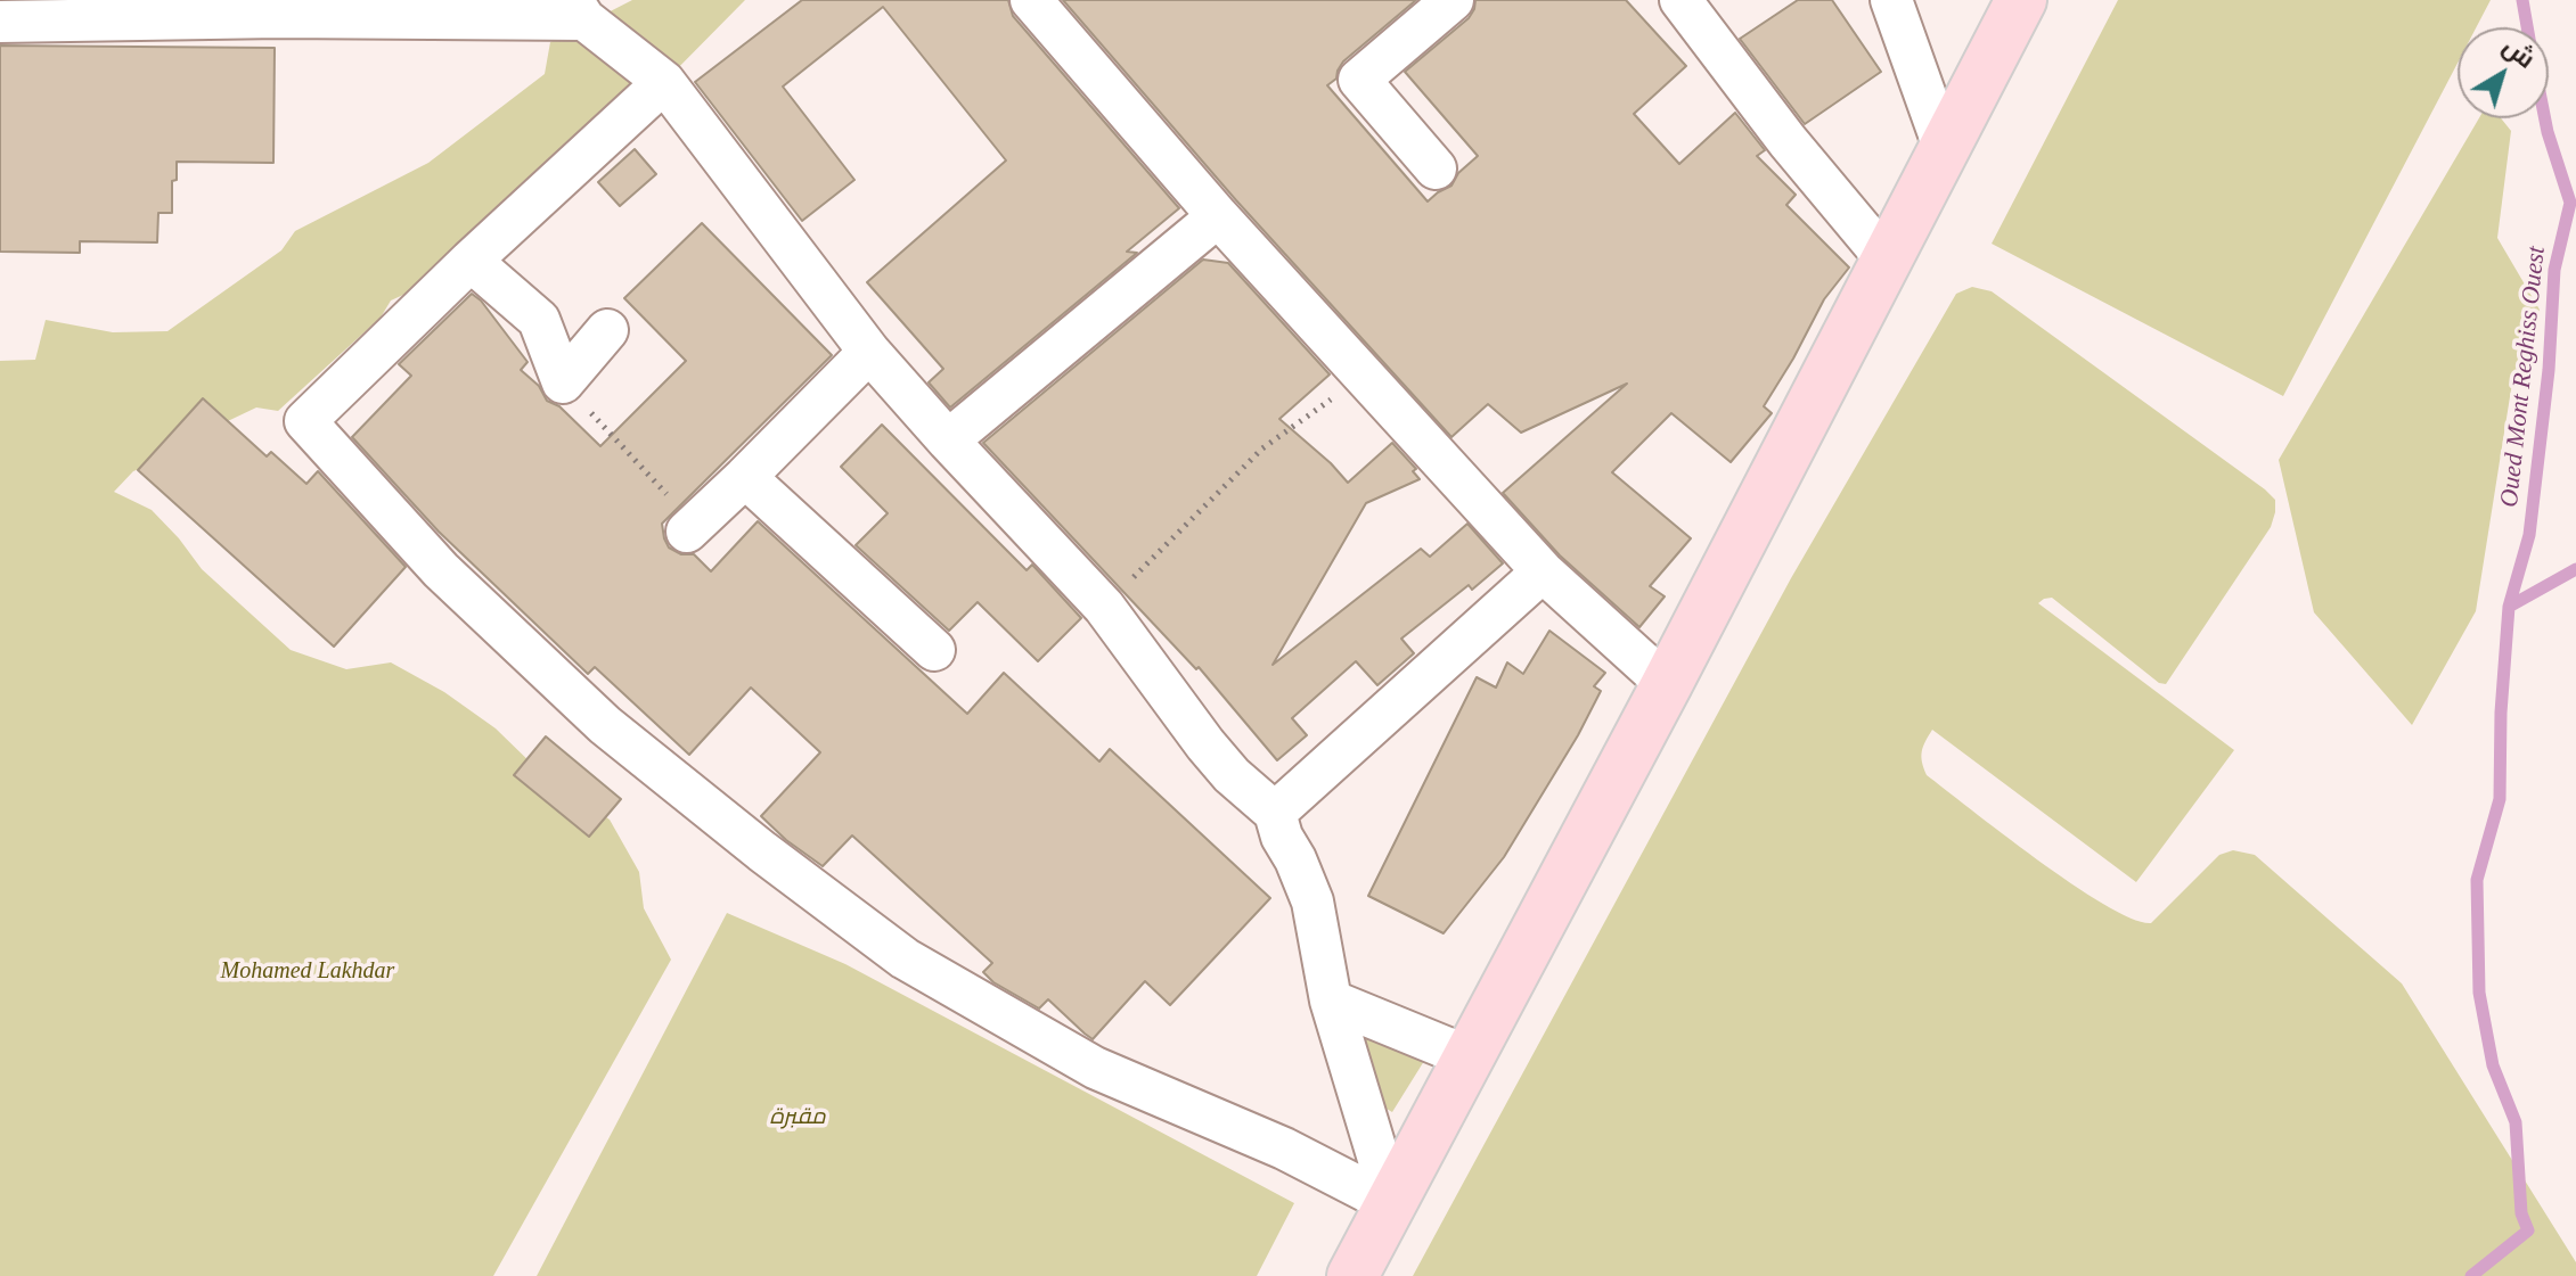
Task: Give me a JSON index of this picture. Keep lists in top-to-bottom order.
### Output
{
  "water": ["Oued Mont Reghiss Ouest"],
  "parks": ["Mohamed Lakhdar", "مقبرة"],
  "north": "top right"
}
